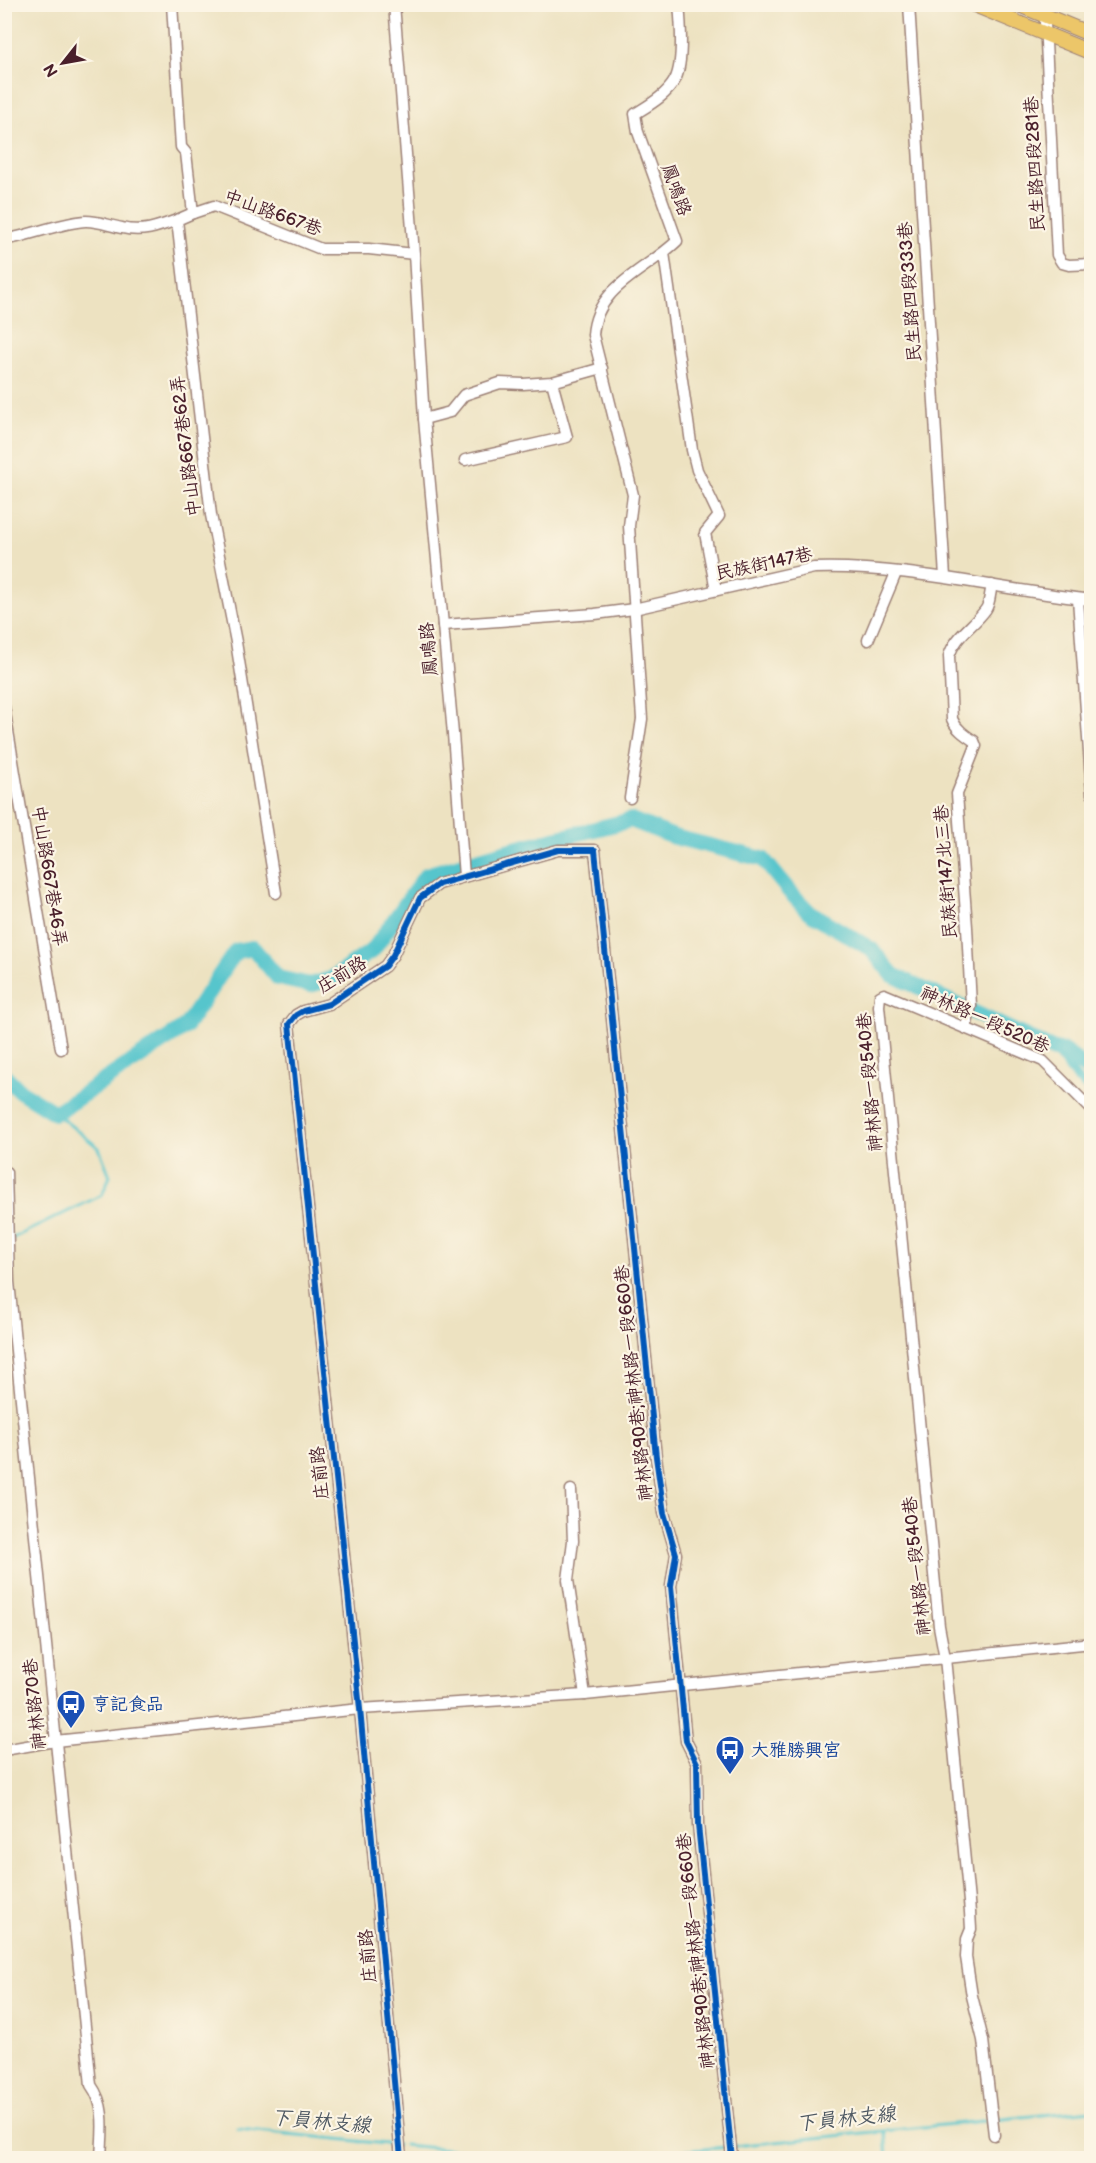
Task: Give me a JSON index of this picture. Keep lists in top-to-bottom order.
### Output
{
  "streets": {
    "street": [
      "民生路四段281巷",
      "鳳鳴路",
      "中山路667巷",
      "民生路四段333巷",
      "中山路667巷62弄",
      "民族街147巷",
      "民族街147北三巷",
      "中山路667巷46弄",
      "庄前路",
      "神林路一段520巷",
      "神林路一段540巷",
      "神林路90巷;神林路一段660巷",
      "神林路70巷"
    ]
  },
  "crossings": [
    ["鳳鳴路", "中山路667巷"],
    ["鳳鳴路", "民族街147巷"],
    ["鳳鳴路", "庄前路"],
    ["鳳鳴路", "神林路90巷;神林路一段660巷"],
    ["民生路四段333巷", "民族街147巷"],
    ["民族街147巷", "民族街147北三巷"],
    ["民族街147北三巷", "神林路一段520巷"],
    ["庄前路", "神林路90巷;神林路一段660巷"],
    ["神林路一段520巷", "神林路一段540巷"]
  ],
  "water": ["下員林支線"],
  "places": {
    "bus stop": ["亨記食品", "大雅勝興宮"]
  },
  "north": "bottom left"
}
